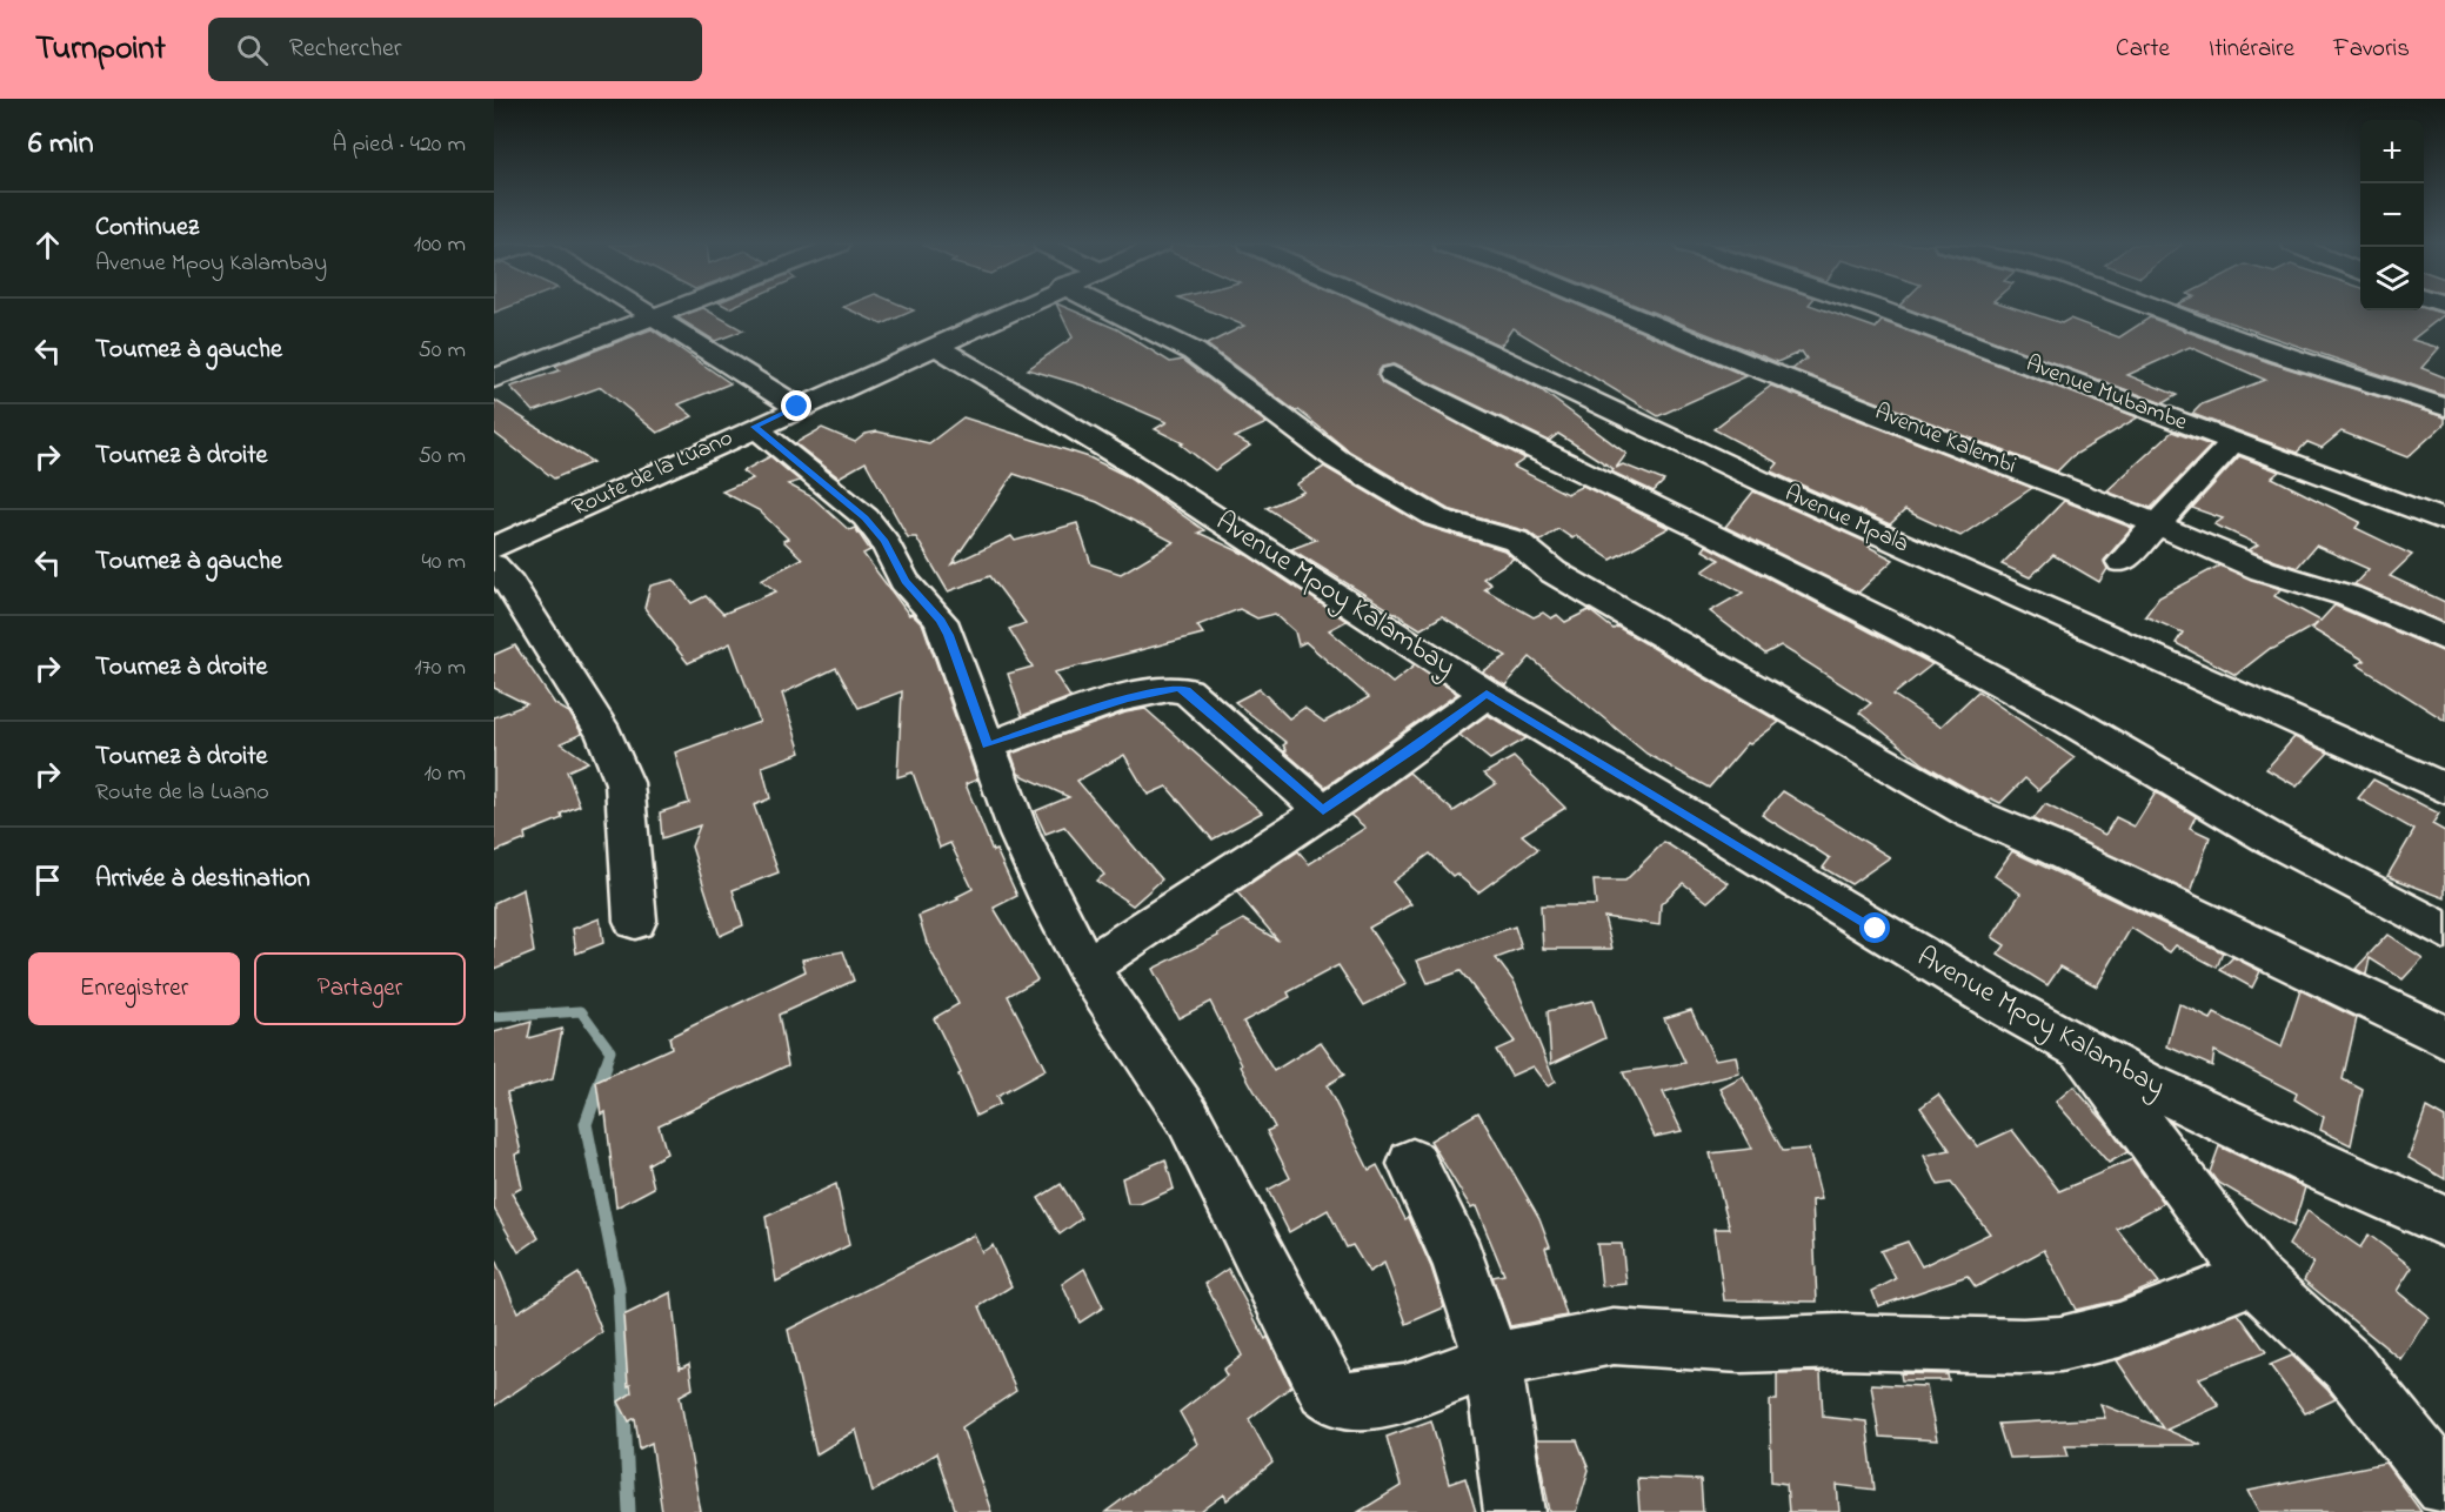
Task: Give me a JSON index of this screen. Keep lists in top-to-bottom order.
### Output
{
  "streets": {
    "street": [
      "Avenue Mubambe",
      "Avenue Kalembi",
      "Route de la Luano",
      "Avenue Mpala",
      "Avenue Mpoy Kalambay"
    ]
  },
  "crossings": [
    ["Route de la Luano", "Avenue Mpoy Kalambay"]
  ],
  "page": {
    "header": "Turnpoint",
    "search": "Rechercher",
    "nav": ["Carte", "Itinéraire", "Favoris"],
    "heading": ["6 min", "À pied · 420 m"],
    "map_buttons": ["+", "−"],
    "list": [
      ["Continuez", "Avenue Mpoy Kalambay", "100 m"],
      ["Tournez à gauche", "50 m"],
      ["Tournez à droite", "50 m"],
      ["Tournez à gauche", "40 m"],
      ["Tournez à droite", "170 m"],
      ["Tournez à droite", "Route de la Luano", "10 m"],
      "Arrivée à destination"
    ],
    "buttons": ["Enregistrer", "Partager"]
  }
}
